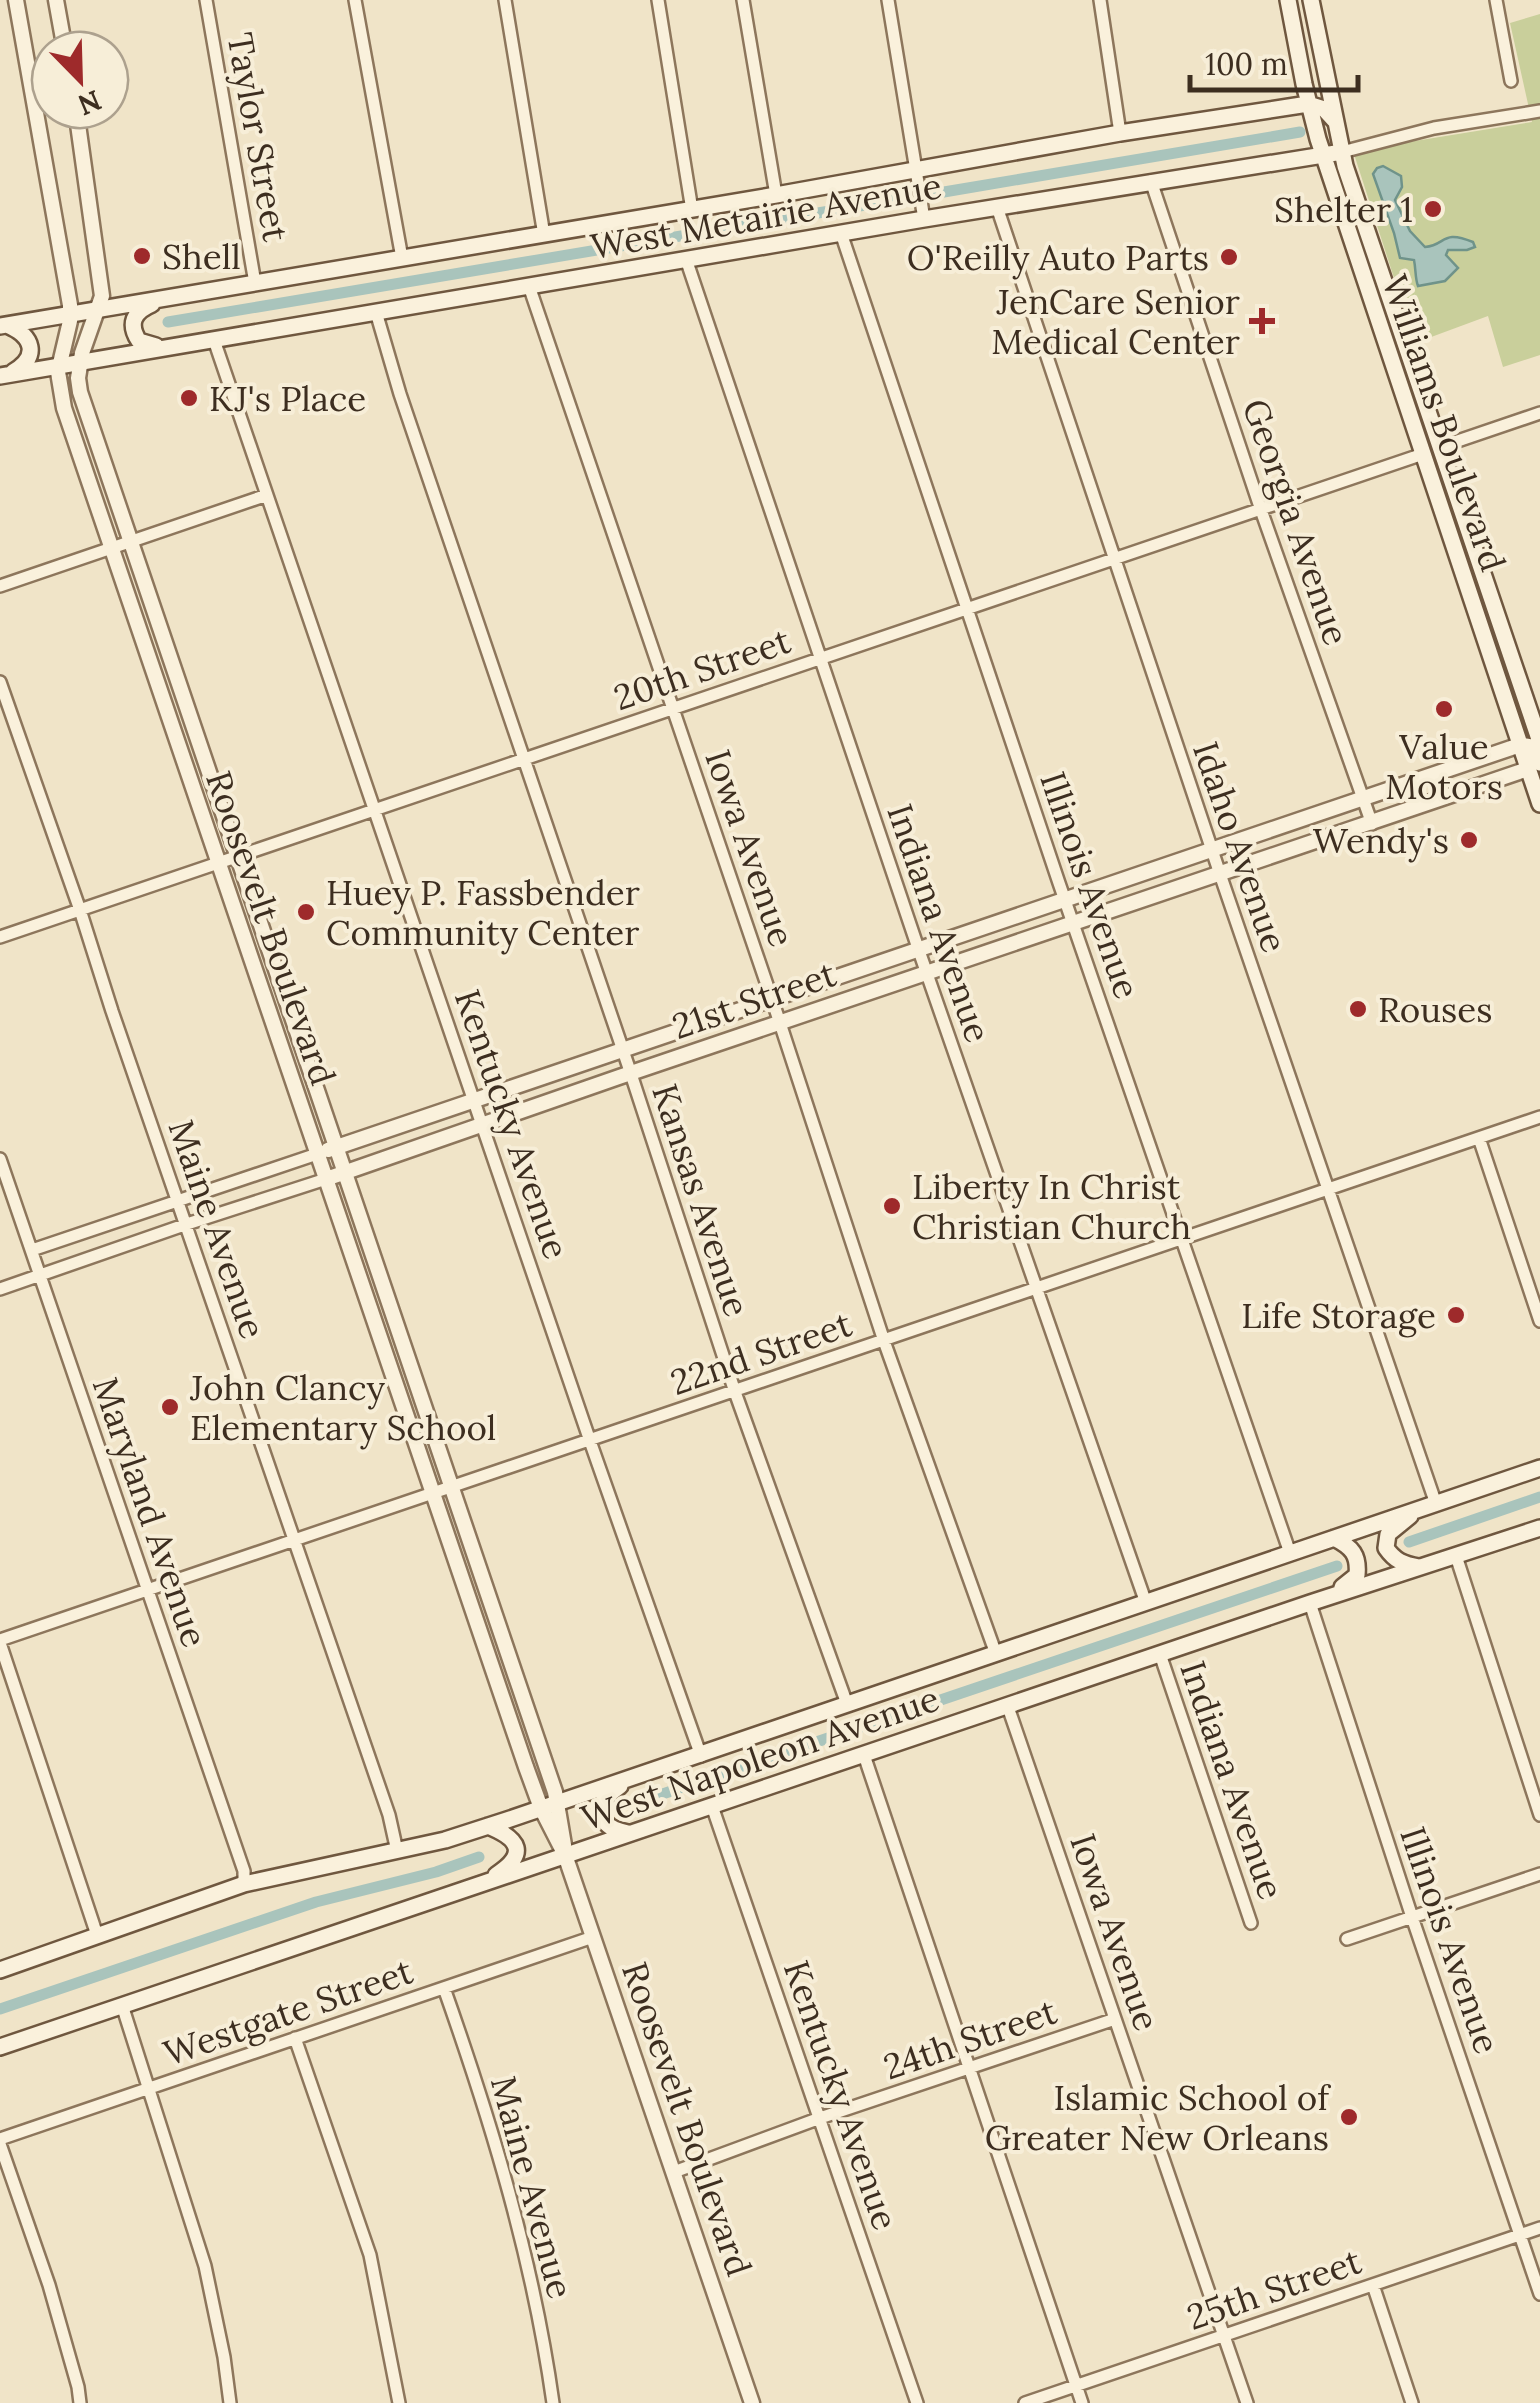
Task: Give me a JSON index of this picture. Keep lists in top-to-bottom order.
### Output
{
  "streets": {
    "main road": ["West Metairie Avenue", "Williams Boulevard", "West Napoleon Avenue"],
    "street": [
      "Taylor Street",
      "Georgia Avenue",
      "20th Street",
      "Idaho Avenue",
      "Iowa Avenue",
      "Illinois Avenue",
      "Indiana Avenue",
      "Roosevelt Boulevard",
      "21st Street",
      "Kentucky Avenue",
      "Kansas Avenue",
      "Maine Avenue",
      "22nd Street",
      "Maryland Avenue",
      "Westgate Street",
      "24th Street",
      "25th Street"
    ]
  },
  "crossings": [
    ["Taylor Street", "West Metairie Avenue"],
    ["West Metairie Avenue", "Williams Boulevard"],
    ["West Metairie Avenue", "Georgia Avenue"],
    ["West Metairie Avenue", "Idaho Avenue"],
    ["West Metairie Avenue", "Iowa Avenue"],
    ["West Metairie Avenue", "Illinois Avenue"],
    ["West Metairie Avenue", "Indiana Avenue"],
    ["West Metairie Avenue", "Roosevelt Boulevard"],
    ["West Metairie Avenue", "Kentucky Avenue"],
    ["West Metairie Avenue", "Kansas Avenue"],
    ["Williams Boulevard", "20th Street"],
    ["Williams Boulevard", "21st Street"],
    ["Georgia Avenue", "20th Street"],
    ["Georgia Avenue", "21st Street"],
    ["20th Street", "Idaho Avenue"],
    ["20th Street", "Iowa Avenue"],
    ["20th Street", "Illinois Avenue"],
    ["20th Street", "Indiana Avenue"],
    ["20th Street", "Roosevelt Boulevard"],
    ["20th Street", "Kentucky Avenue"],
    ["20th Street", "Kansas Avenue"],
    ["20th Street", "Maine Avenue"],
    ["Idaho Avenue", "21st Street"],
    ["Idaho Avenue", "22nd Street"],
    ["Idaho Avenue", "West Napoleon Avenue"],
    ["Iowa Avenue", "21st Street"],
    ["Iowa Avenue", "22nd Street"],
    ["Iowa Avenue", "West Napoleon Avenue"],
    ["Iowa Avenue", "24th Street"],
    ["Iowa Avenue", "25th Street"],
    ["Illinois Avenue", "21st Street"],
    ["Illinois Avenue", "22nd Street"],
    ["Illinois Avenue", "West Napoleon Avenue"],
    ["Illinois Avenue", "25th Street"],
    ["Indiana Avenue", "21st Street"],
    ["Indiana Avenue", "22nd Street"],
    ["Indiana Avenue", "West Napoleon Avenue"],
    ["Roosevelt Boulevard", "21st Street"],
    ["Roosevelt Boulevard", "22nd Street"],
    ["Roosevelt Boulevard", "West Napoleon Avenue"],
    ["Roosevelt Boulevard", "Westgate Street"],
    ["Roosevelt Boulevard", "24th Street"],
    ["21st Street", "Kentucky Avenue"],
    ["21st Street", "Kansas Avenue"],
    ["21st Street", "Maine Avenue"],
    ["21st Street", "Maryland Avenue"],
    ["Kentucky Avenue", "22nd Street"],
    ["Kentucky Avenue", "West Napoleon Avenue"],
    ["Kentucky Avenue", "24th Street"],
    ["Kansas Avenue", "22nd Street"],
    ["Kansas Avenue", "West Napoleon Avenue"],
    ["Maine Avenue", "22nd Street"],
    ["Maine Avenue", "West Napoleon Avenue"],
    ["Maine Avenue", "Westgate Street"],
    ["22nd Street", "Maryland Avenue"],
    ["Maryland Avenue", "West Napoleon Avenue"]
  ],
  "places": {
    "other": [
      "Shelter 1",
      "Shell",
      "O'Reilly Auto Parts",
      "KJ's Place",
      "Value Motors",
      "Wendy's",
      "Huey P. Fassbender Community Center",
      "Rouses",
      "Liberty In Christ Christian Church",
      "Life Storage",
      "John Clancy Elementary School",
      "Islamic School of Greater New Orleans"
    ],
    "health": ["JenCare Senior Medical Center"]
  },
  "scale_bar": "100 m",
  "north": "bottom right"
}
